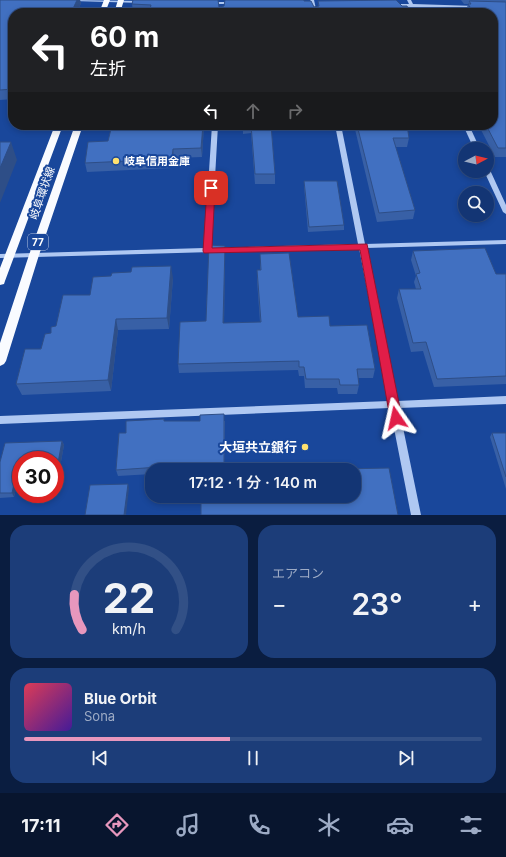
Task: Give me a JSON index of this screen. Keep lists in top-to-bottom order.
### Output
{
  "streets": {
    "main road": ["岐阜環状線", "77"]
  },
  "places": ["岐阜信用金庫", "大垣共立銀行"],
  "north": "right",
  "page": {
    "turn": ["60 m", "左折"],
    "limit": "30",
    "trip": "17:12 · 1 分 · 140 m",
    "tile": "エアコン",
    "heat": ["−", "23°", "+"],
    "song": ["Blue Orbit", "Sona"],
    "tabs": "17:11",
    "gauge": ["22", "km/h"]
  }
}
